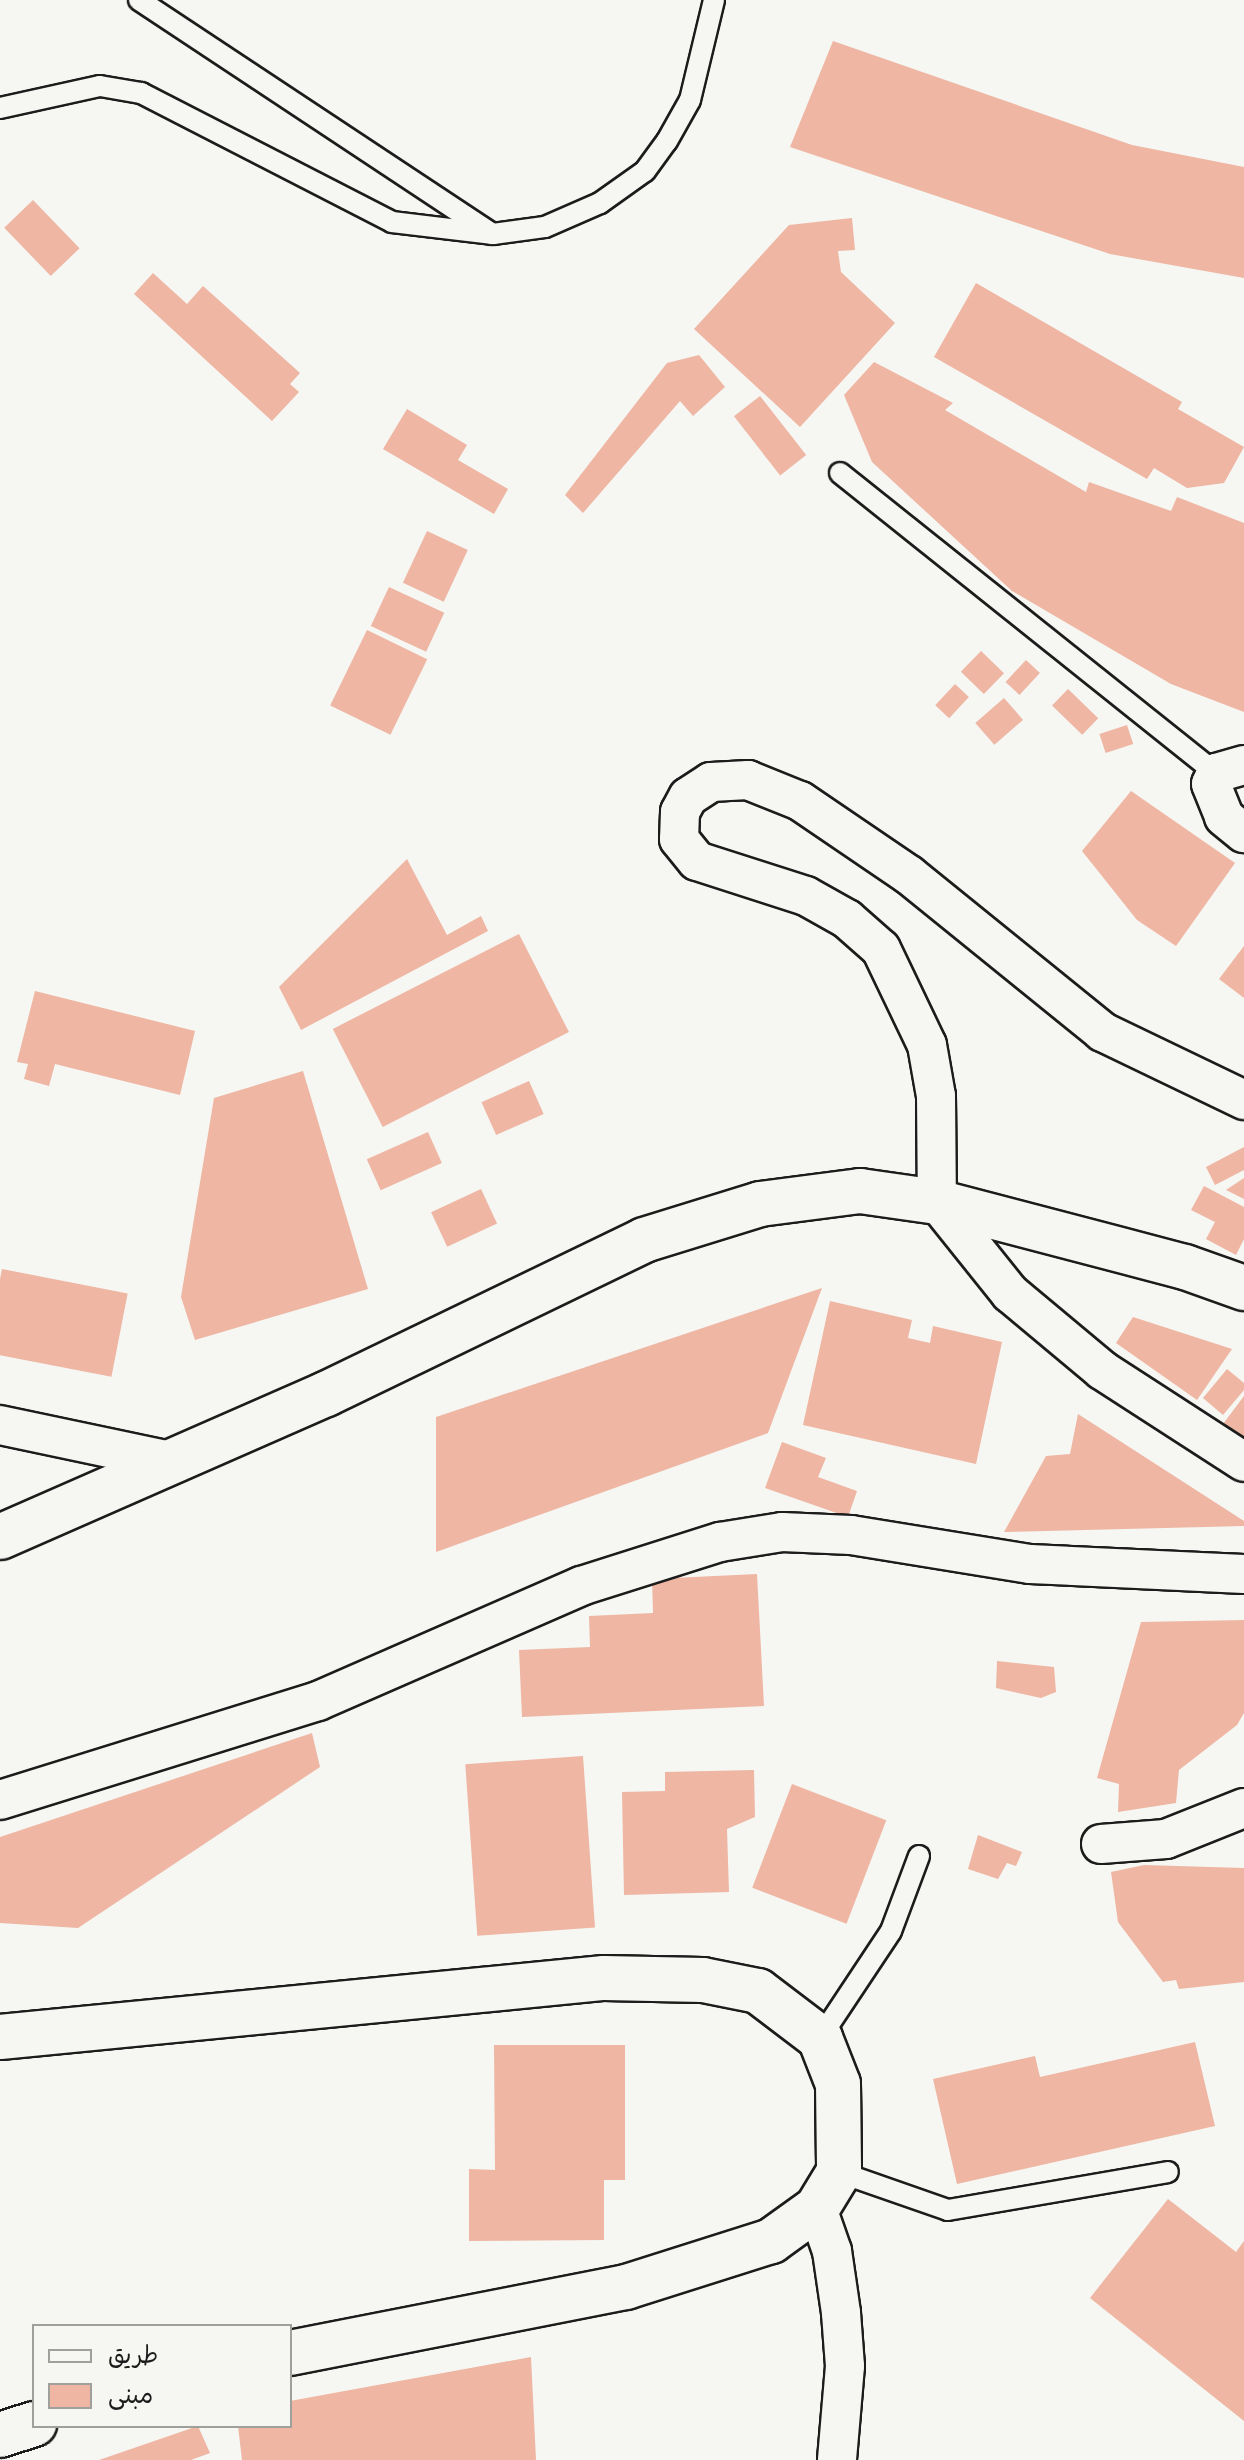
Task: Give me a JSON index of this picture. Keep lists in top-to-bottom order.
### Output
{
  "legend": ["طريق", "مبنى"]
}
